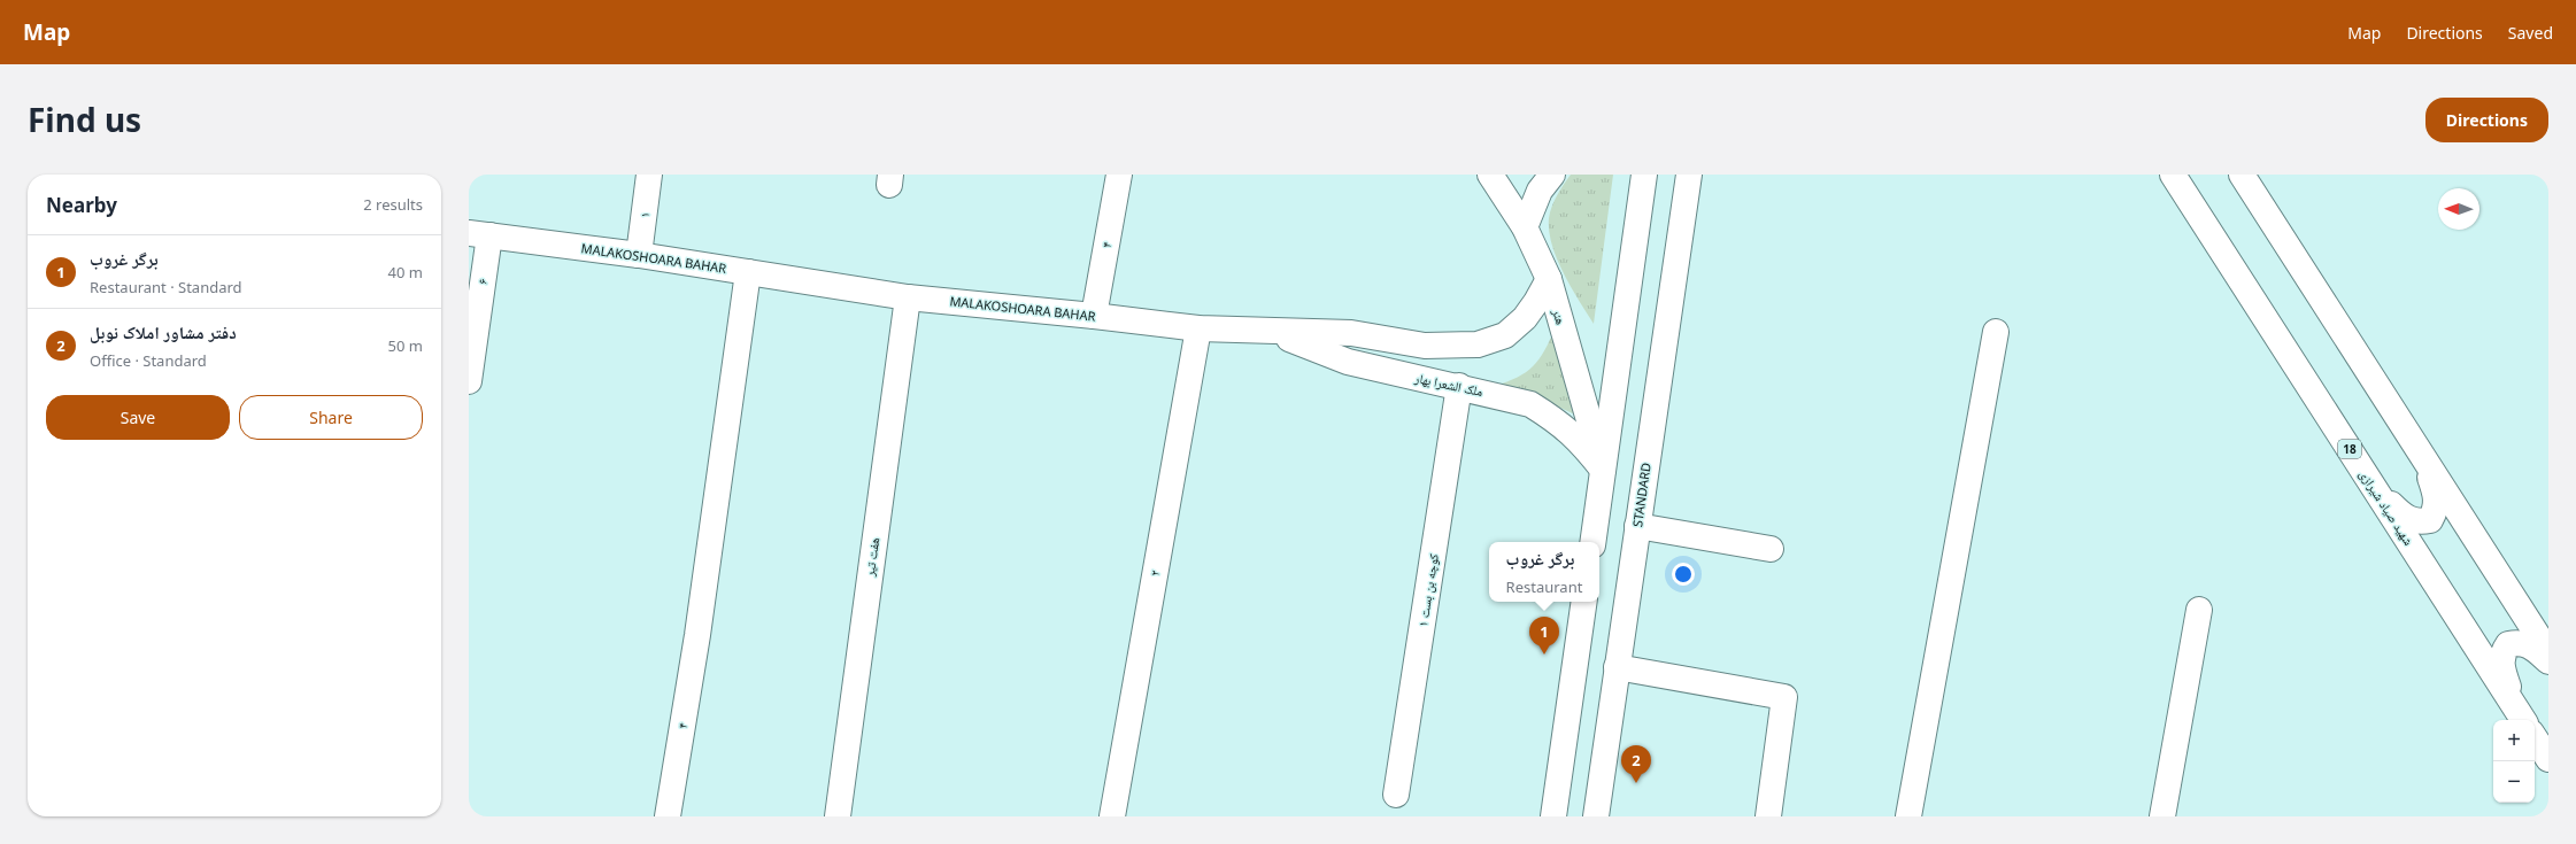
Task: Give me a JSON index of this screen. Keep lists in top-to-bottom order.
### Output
{
  "streets": {
    "main road": [
      "۱",
      "۴",
      "MALAKOSHOARA BAHAR",
      "۶",
      "هنر",
      "ملک الشعرا بهار",
      "18",
      "STANDARD",
      "شهید صیاد شیرازی",
      "هفت تیر",
      "۲",
      "کوچه بن بست ۱"
    ]
  },
  "crossings": [
    ["۱", "MALAKOSHOARA BAHAR"],
    ["۴", "MALAKOSHOARA BAHAR"],
    ["MALAKOSHOARA BAHAR", "۶"],
    ["MALAKOSHOARA BAHAR", "هنر"],
    ["MALAKOSHOARA BAHAR", "ملک الشعرا بهار"],
    ["MALAKOSHOARA BAHAR", "هفت تیر"],
    ["MALAKOSHOARA BAHAR", "۲"],
    ["هنر", "ملک الشعرا بهار"],
    ["ملک الشعرا بهار", "کوچه بن بست ۱"]
  ],
  "north": "left",
  "page": {
    "header": "Map",
    "nav": ["Map", "Directions", "Saved"],
    "title": "Find us",
    "buttons": [
      "Directions",
      ["Save", "Share"]
    ],
    "heading": ["Nearby", "2 results"],
    "list": [
      {
        "mark": "1",
        "name": "برگر غروب",
        "note": "Restaurant · Standard",
        "value": "40 m"
      },
      {
        "mark": "2",
        "name": "دفتر مشاور املاک نوبل",
        "note": "Office · Standard",
        "value": "50 m"
      }
    ],
    "popup": ["برگر غروب", "Restaurant"],
    "pins": ["1", "2"],
    "map_buttons": ["+", "−"]
  }
}
